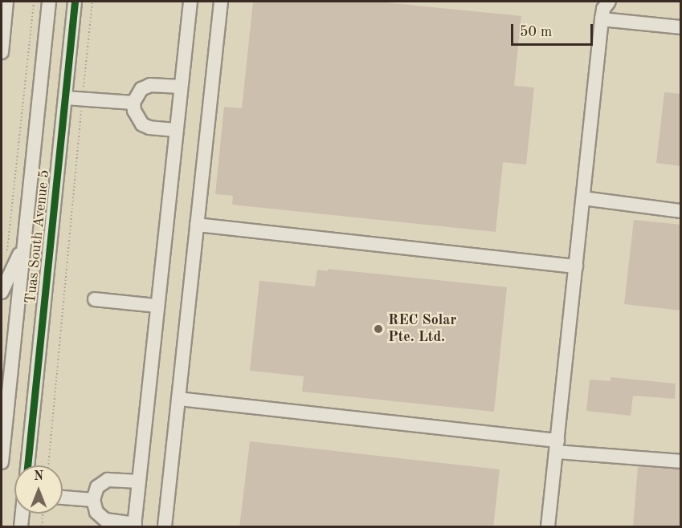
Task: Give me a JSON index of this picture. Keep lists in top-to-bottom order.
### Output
{
  "streets": {
    "street": ["Tuas South Avenue 5"]
  },
  "places": ["REC Solar Pte. Ltd."],
  "scale_bar": "50 m",
  "north": "top"
}
